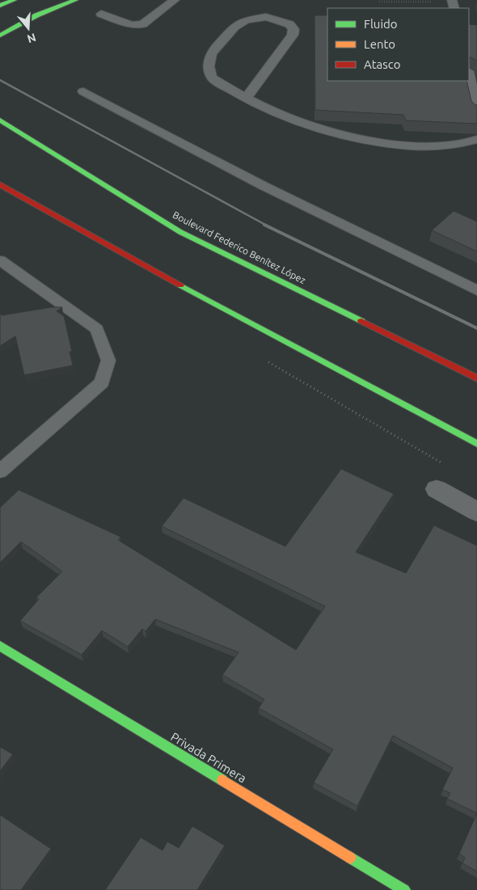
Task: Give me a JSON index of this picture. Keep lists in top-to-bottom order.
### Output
{
  "streets": {
    "main road": ["Boulevard Federico Benítez López", "Privada Primera"]
  },
  "legend": ["Fluido", "Lento", "Atasco"],
  "north": "bottom"
}
